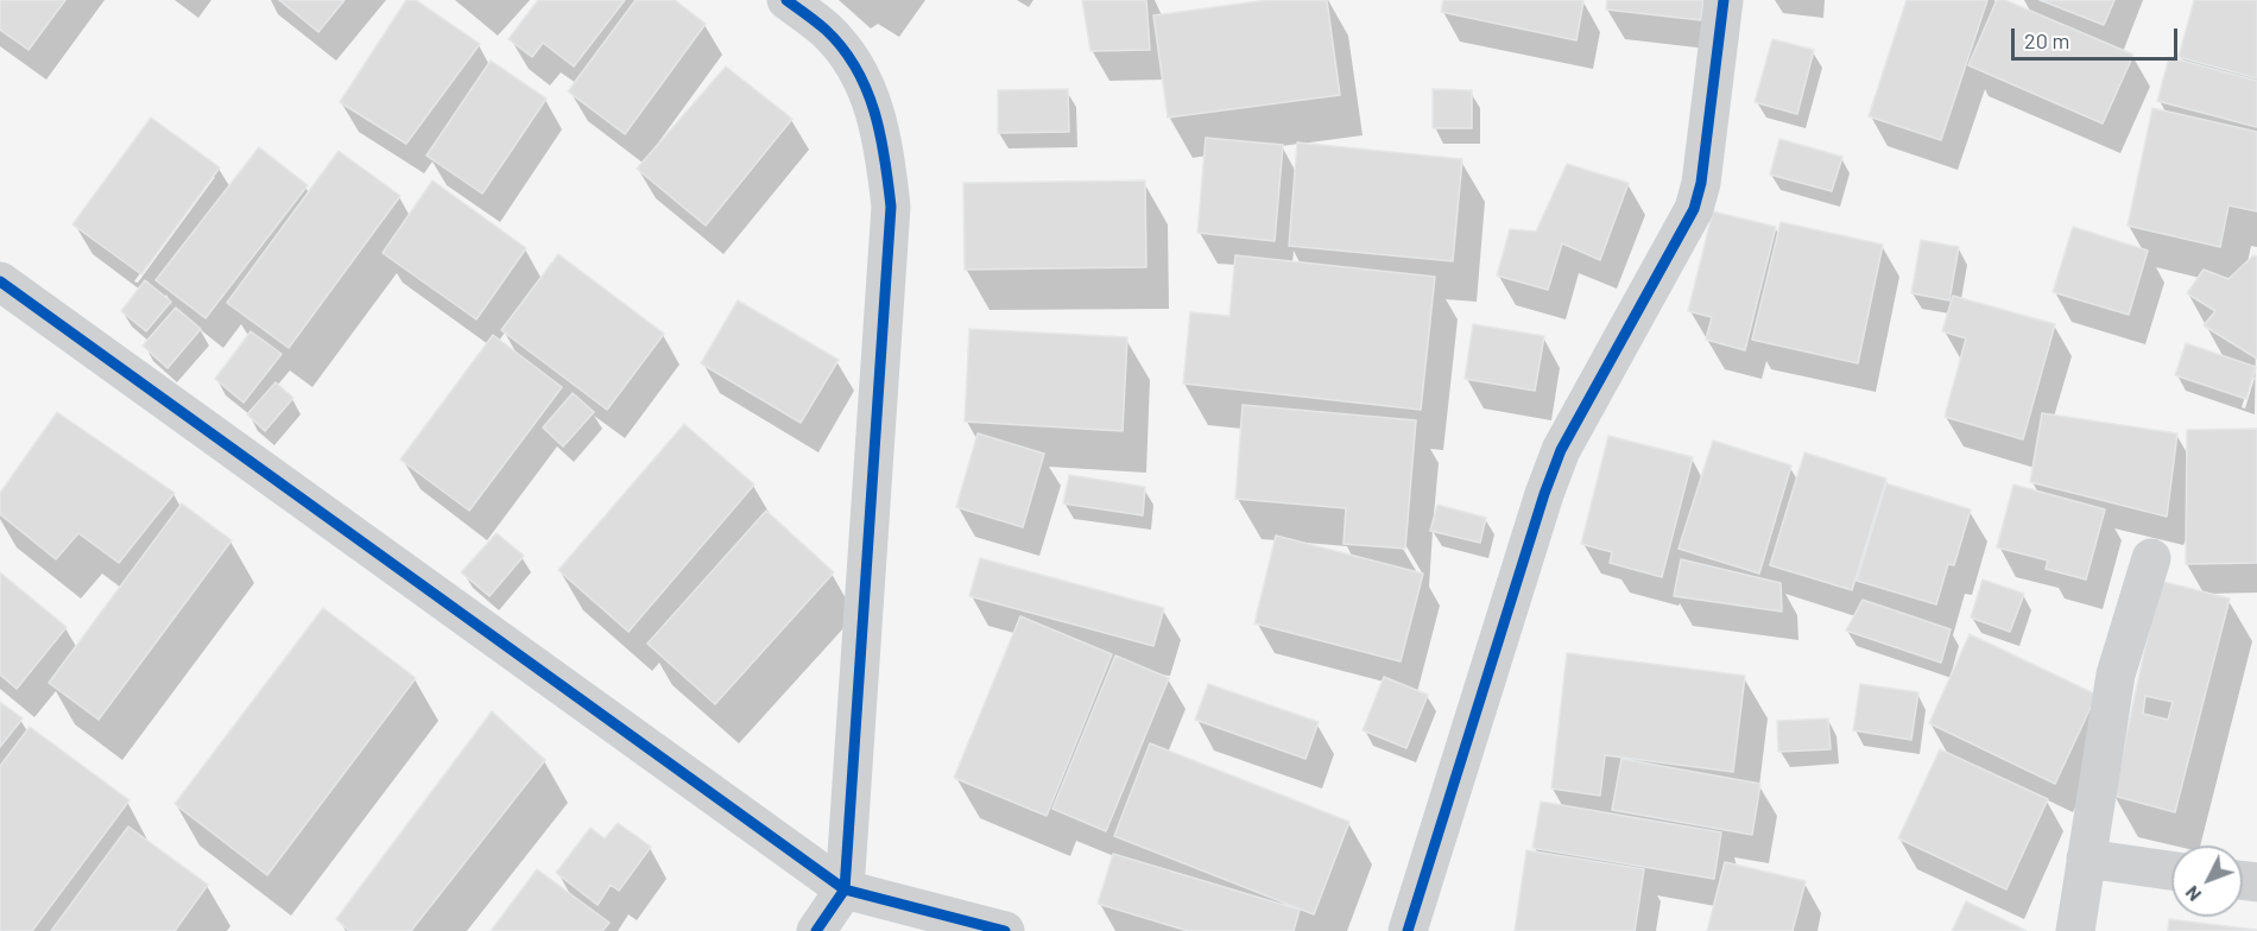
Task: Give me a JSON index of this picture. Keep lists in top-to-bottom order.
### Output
{
  "scale_bar": "20 m",
  "north": "bottom left"
}
